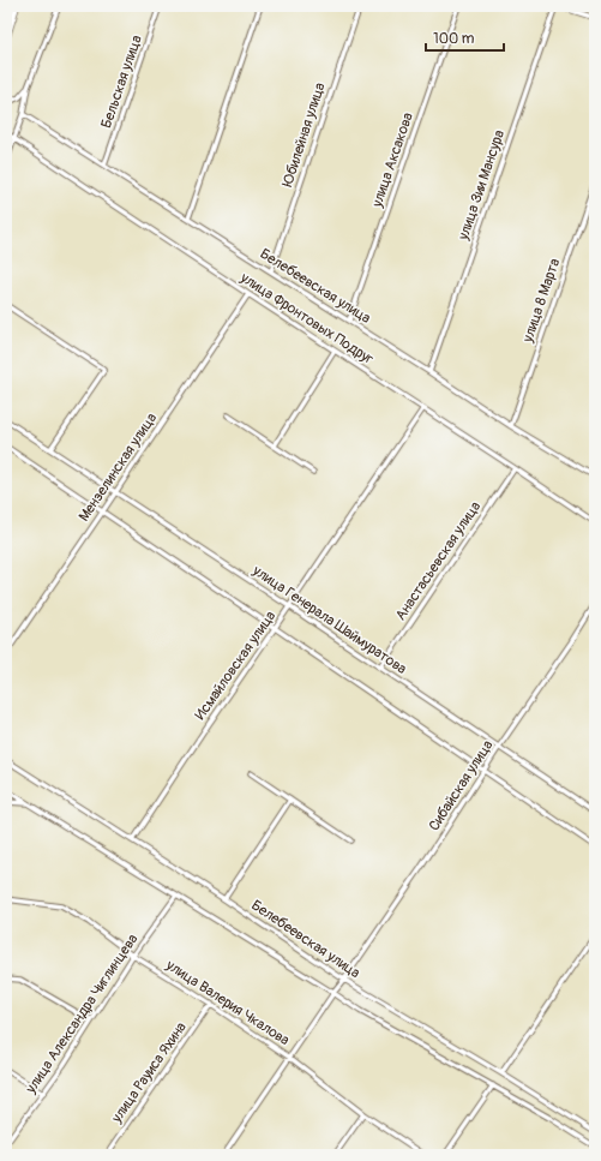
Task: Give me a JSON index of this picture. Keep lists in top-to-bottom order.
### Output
{
  "streets": {
    "street": [
      "Бельская улица",
      "Юбилейная улица",
      "улица Аксакова",
      "улица Зии Мансура",
      "Белебеевская улица",
      "улица 8 Марта",
      "улица Фронтовых Подруг",
      "Мензелинская улица",
      "Анастасьевская улица",
      "улица Генерала Шаймуратова",
      "Исмайловская улица",
      "Сибайская улица",
      "улица Валерия Чкалова",
      "улица Александра Чиглинцева",
      "улица Рауиса Яхина"
    ]
  },
  "crossings": [
    ["Бельская улица", "Белебеевская улица"],
    ["Юбилейная улица", "Белебеевская улица"],
    ["улица Аксакова", "Белебеевская улица"],
    ["улица Зии Мансура", "Белебеевская улица"],
    ["Белебеевская улица", "улица 8 Марта"],
    ["Белебеевская улица", "Исмайловская улица"],
    ["Белебеевская улица", "Сибайская улица"],
    ["Белебеевская улица", "улица Александра Чиглинцева"],
    ["улица Фронтовых Подруг", "Мензелинская улица"],
    ["улица Фронтовых Подруг", "Анастасьевская улица"],
    ["улица Фронтовых Подруг", "Исмайловская улица"],
    ["Мензелинская улица", "улица Генерала Шаймуратова"],
    ["Анастасьевская улица", "улица Генерала Шаймуратова"],
    ["улица Генерала Шаймуратова", "Исмайловская улица"],
    ["улица Генерала Шаймуратова", "Сибайская улица"],
    ["Сибайская улица", "улица Валерия Чкалова"],
    ["улица Валерия Чкалова", "улица Александра Чиглинцева"],
    ["улица Валерия Чкалова", "улица Рауиса Яхина"]
  ],
  "scale_bar": "100 m"
}
